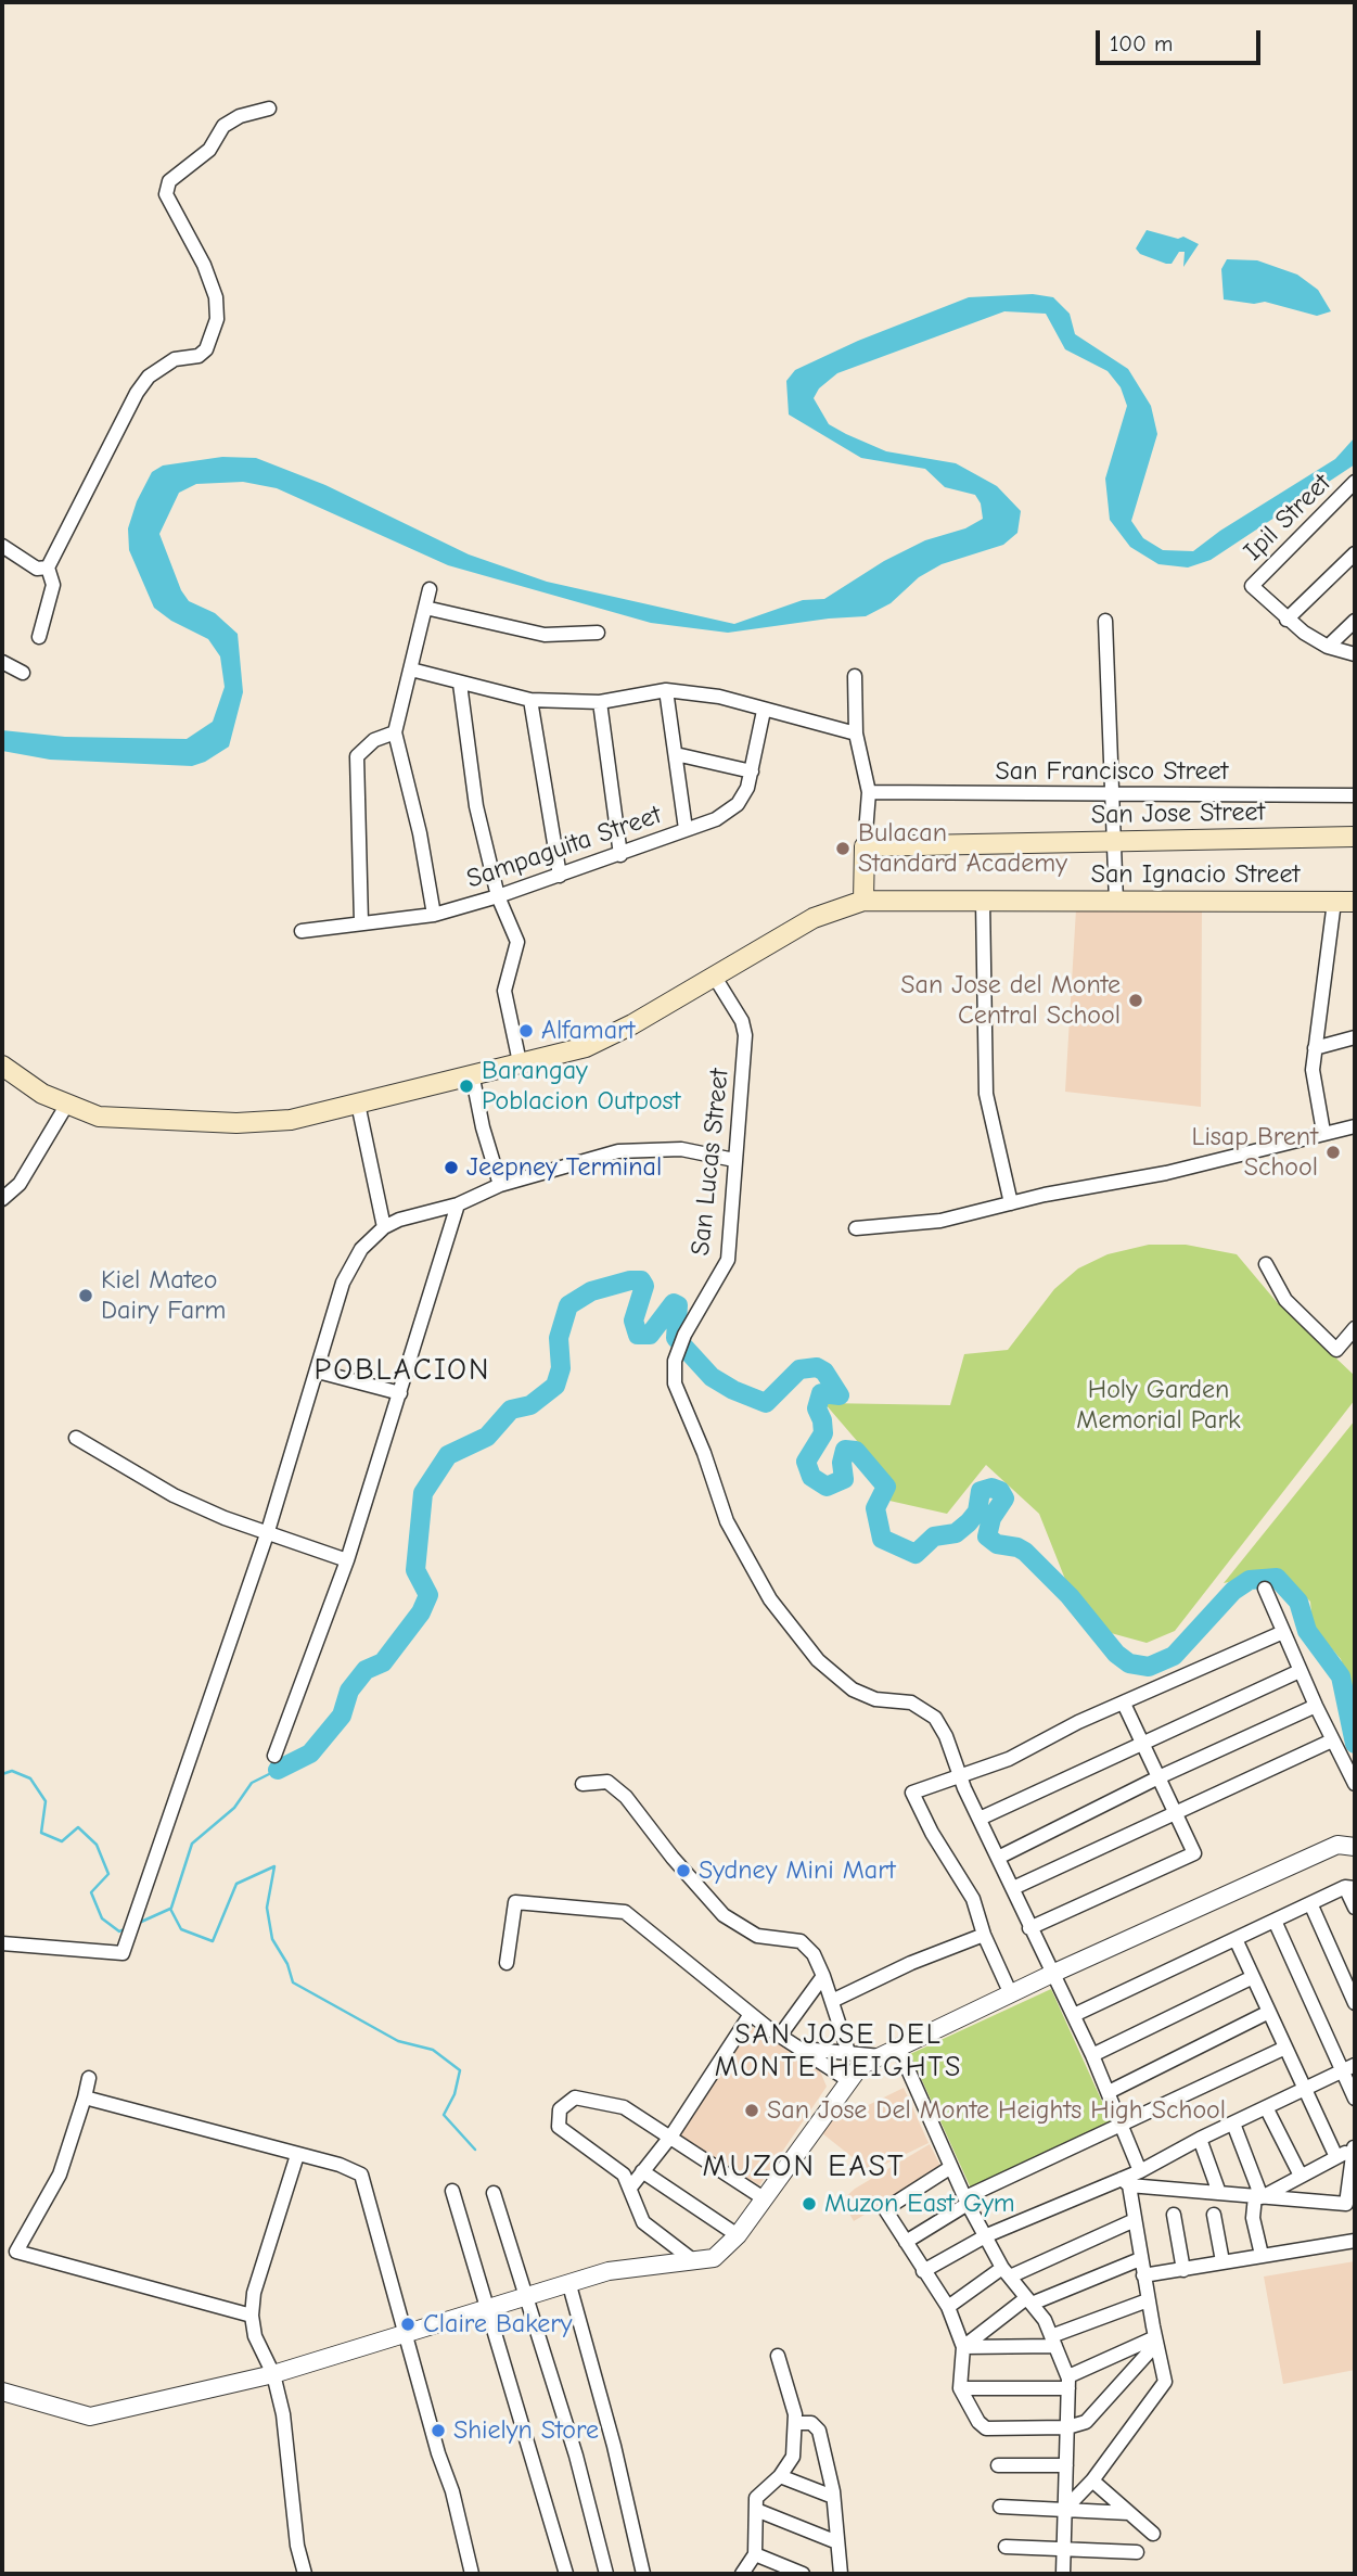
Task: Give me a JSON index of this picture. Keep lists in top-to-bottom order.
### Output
{
  "streets": {
    "main road": ["San Jose Street", "San Ignacio Street"],
    "street": [
      "Ipil Street",
      "San Francisco Street",
      "Sampaguita Street",
      "San Lucas Street"
    ]
  },
  "crossings": [
    ["San Ignacio Street", "San Lucas Street"]
  ],
  "districts": ["POBLACION", "SAN JOSE DEL MONTE HEIGHTS", "MUZON EAST"],
  "parks": ["Holy Garden Memorial Park"],
  "places": [
    "Bulacan Standard Academy",
    "San Jose del Monte Central School",
    "Alfamart",
    "Barangay Poblacion Outpost",
    "Lisap Brent School",
    "Jeepney Terminal",
    "Kiel Mateo Dairy Farm",
    "Sydney Mini Mart",
    "San Jose Del Monte Heights High School",
    "Muzon East Gym",
    "Claire Bakery",
    "Shielyn Store"
  ],
  "scale_bar": "100 m"
}
